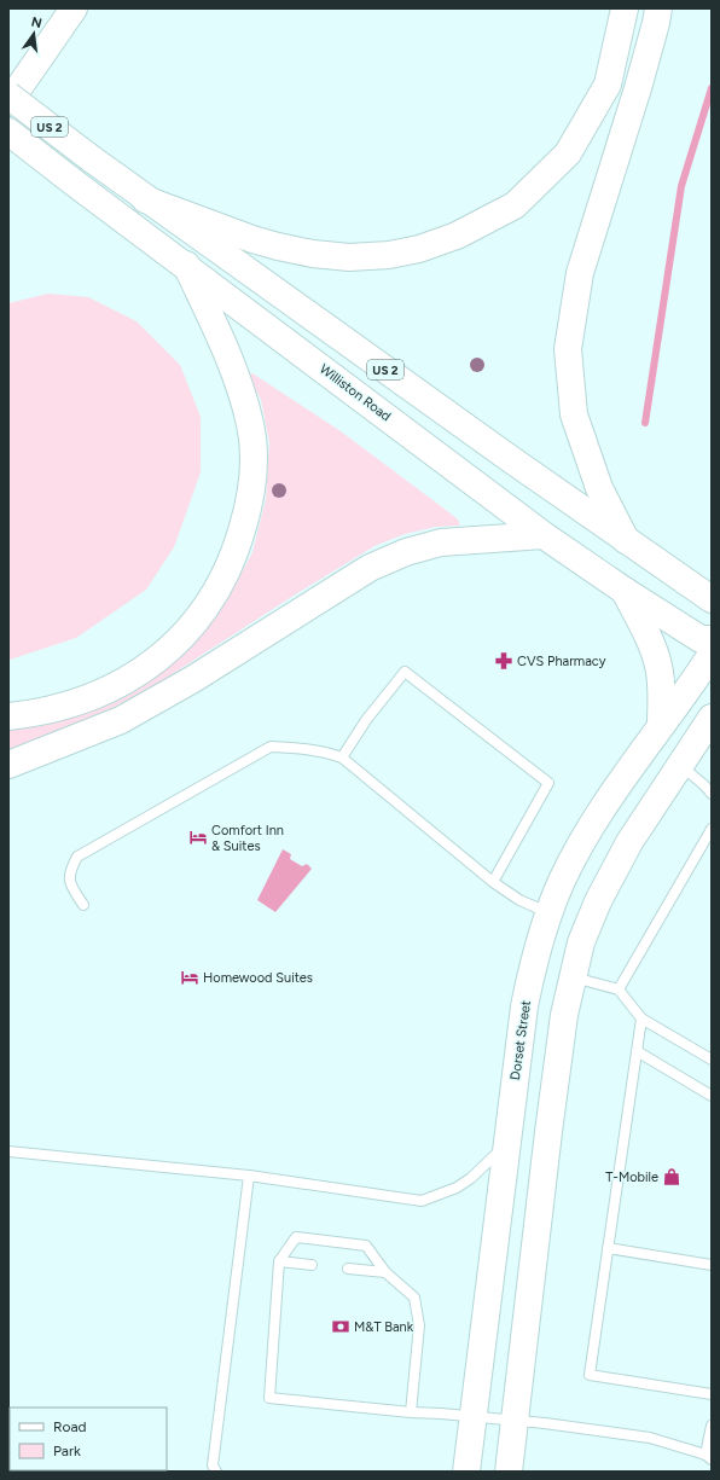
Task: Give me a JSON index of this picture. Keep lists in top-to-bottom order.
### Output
{
  "streets": {
    "main road": ["US 2", "Williston Road", "Dorset Street"]
  },
  "places": {
    "pharmacy": ["CVS Pharmacy"],
    "hotel": ["Comfort Inn & Suites", "Homewood Suites"],
    "shop": ["T-Mobile"],
    "bank": ["M&T Bank"]
  },
  "legend": ["Road", "Park"],
  "north": "top"
}
